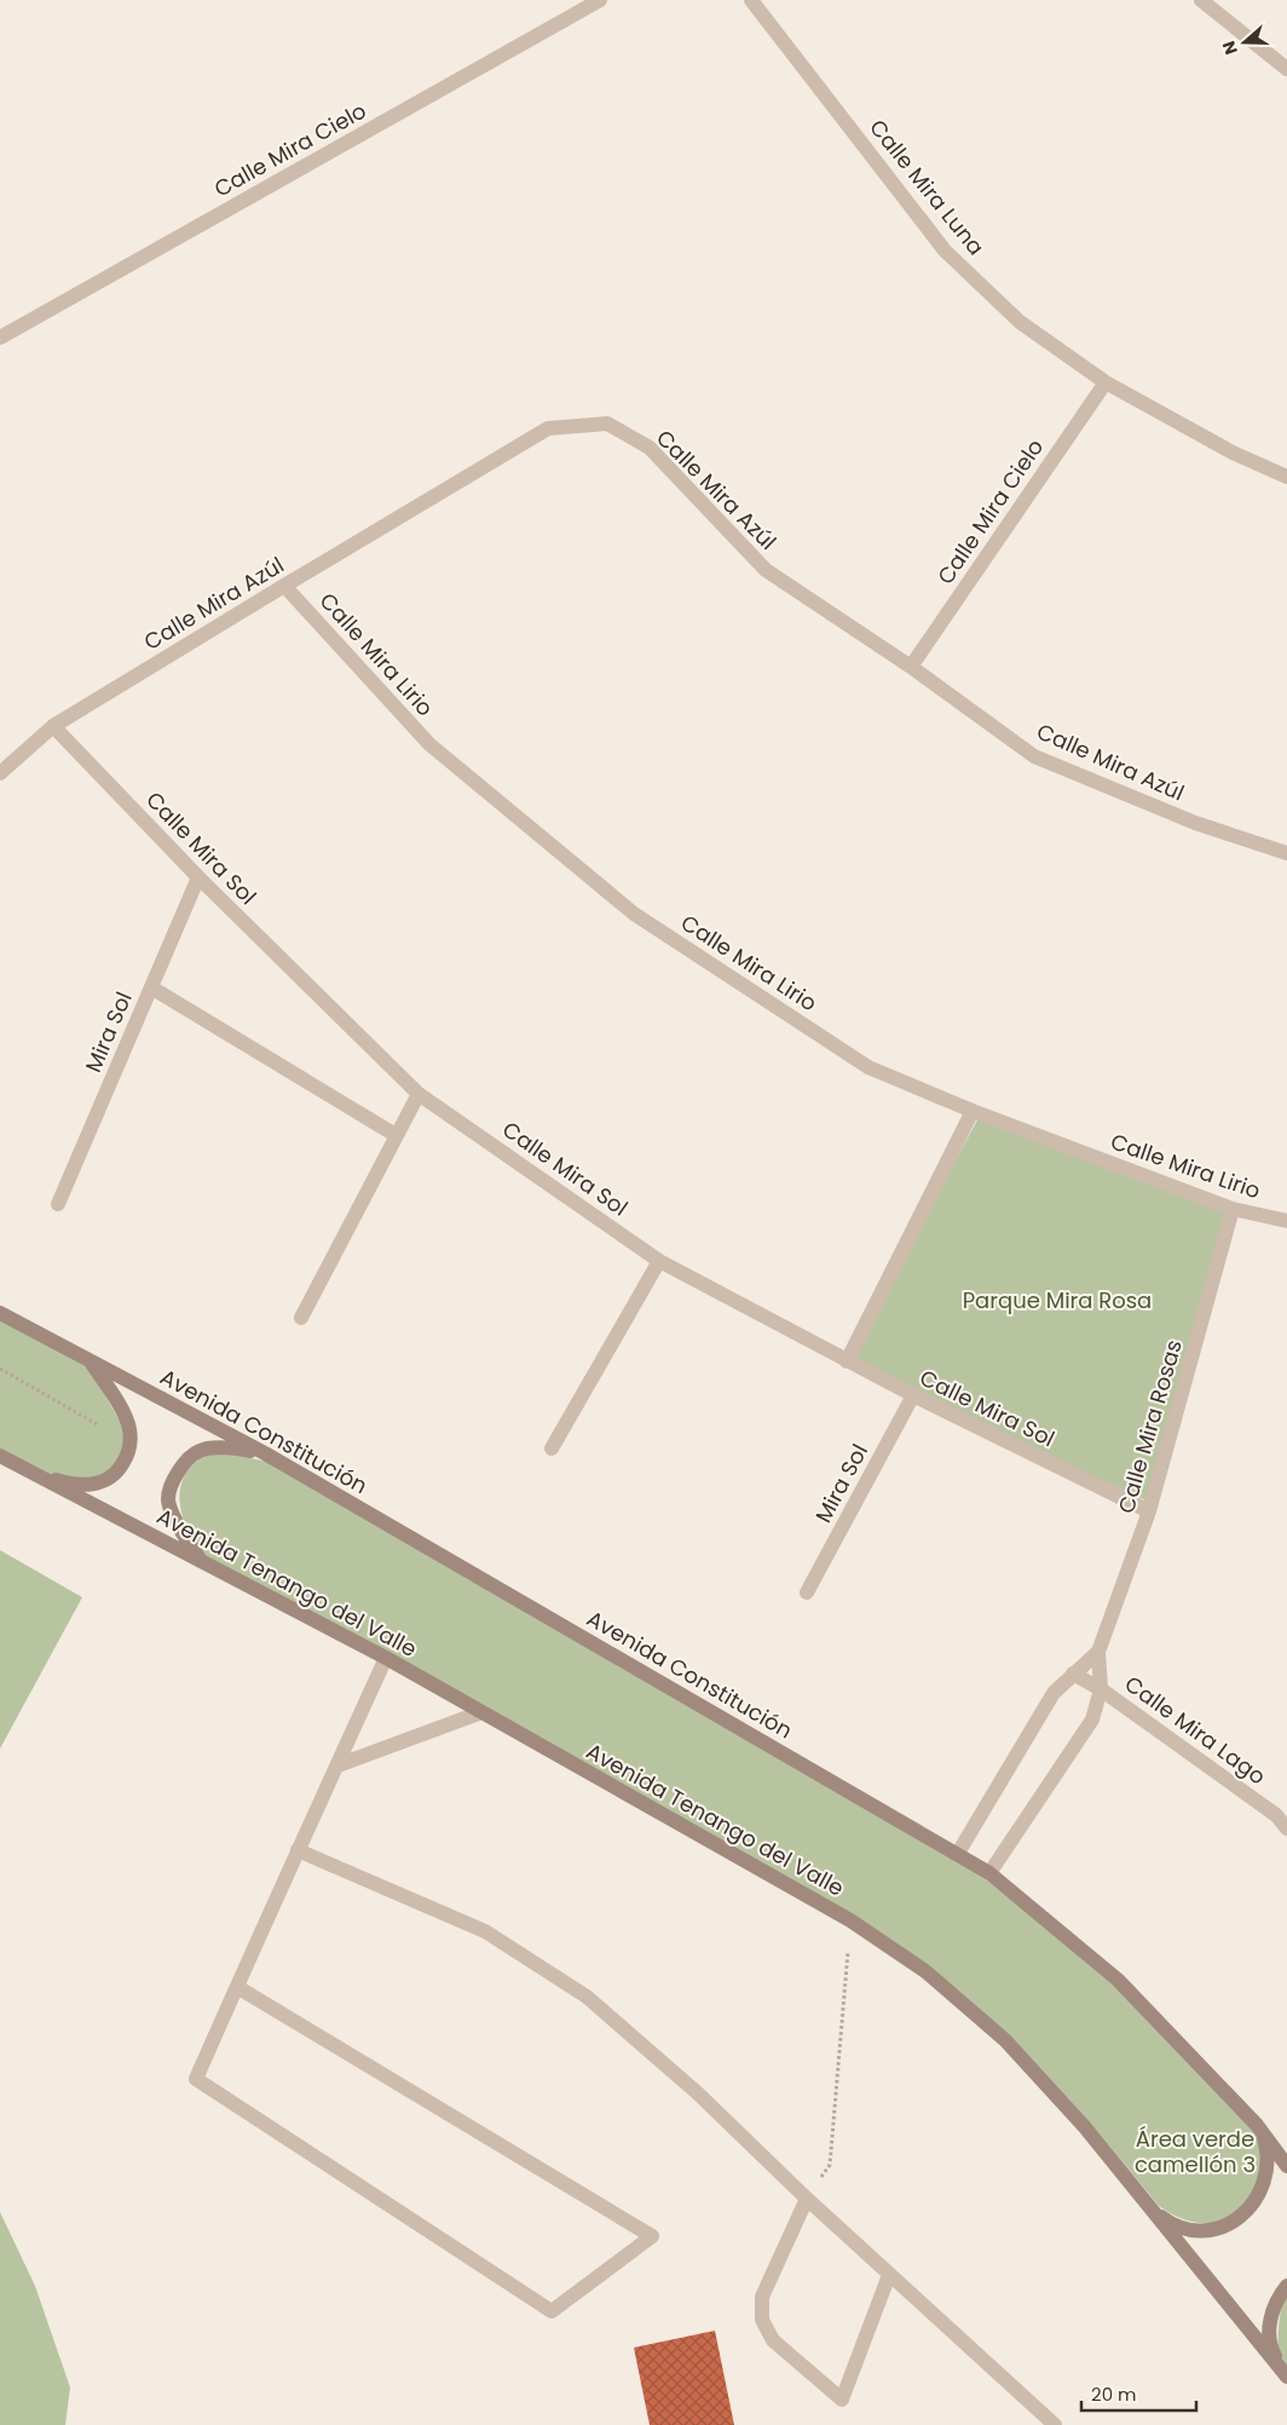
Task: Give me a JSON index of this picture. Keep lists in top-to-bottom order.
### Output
{
  "streets": {
    "main road": ["Avenida Constitución", "Avenida Tenango del Valle"],
    "street": [
      "Calle Mira Cielo",
      "Calle Mira Luna",
      "Calle Mira Azúl",
      "Calle Mira Lirio",
      "Calle Mira Sol",
      "Mira Sol",
      "Calle Mira Rosas",
      "Calle Mira Lago"
    ]
  },
  "crossings": [
    ["Calle Mira Cielo", "Calle Mira Luna"],
    ["Calle Mira Cielo", "Calle Mira Azúl"],
    ["Calle Mira Azúl", "Calle Mira Lirio"],
    ["Calle Mira Azúl", "Calle Mira Sol"],
    ["Calle Mira Lirio", "Calle Mira Rosas"],
    ["Calle Mira Sol", "Mira Sol"],
    ["Calle Mira Sol", "Calle Mira Rosas"],
    ["Calle Mira Rosas", "Avenida Constitución"],
    ["Calle Mira Rosas", "Calle Mira Lago"]
  ],
  "parks": ["Parque Mira Rosa", "Área verde camellón 3"],
  "scale_bar": "20 m",
  "north": "left"
}
